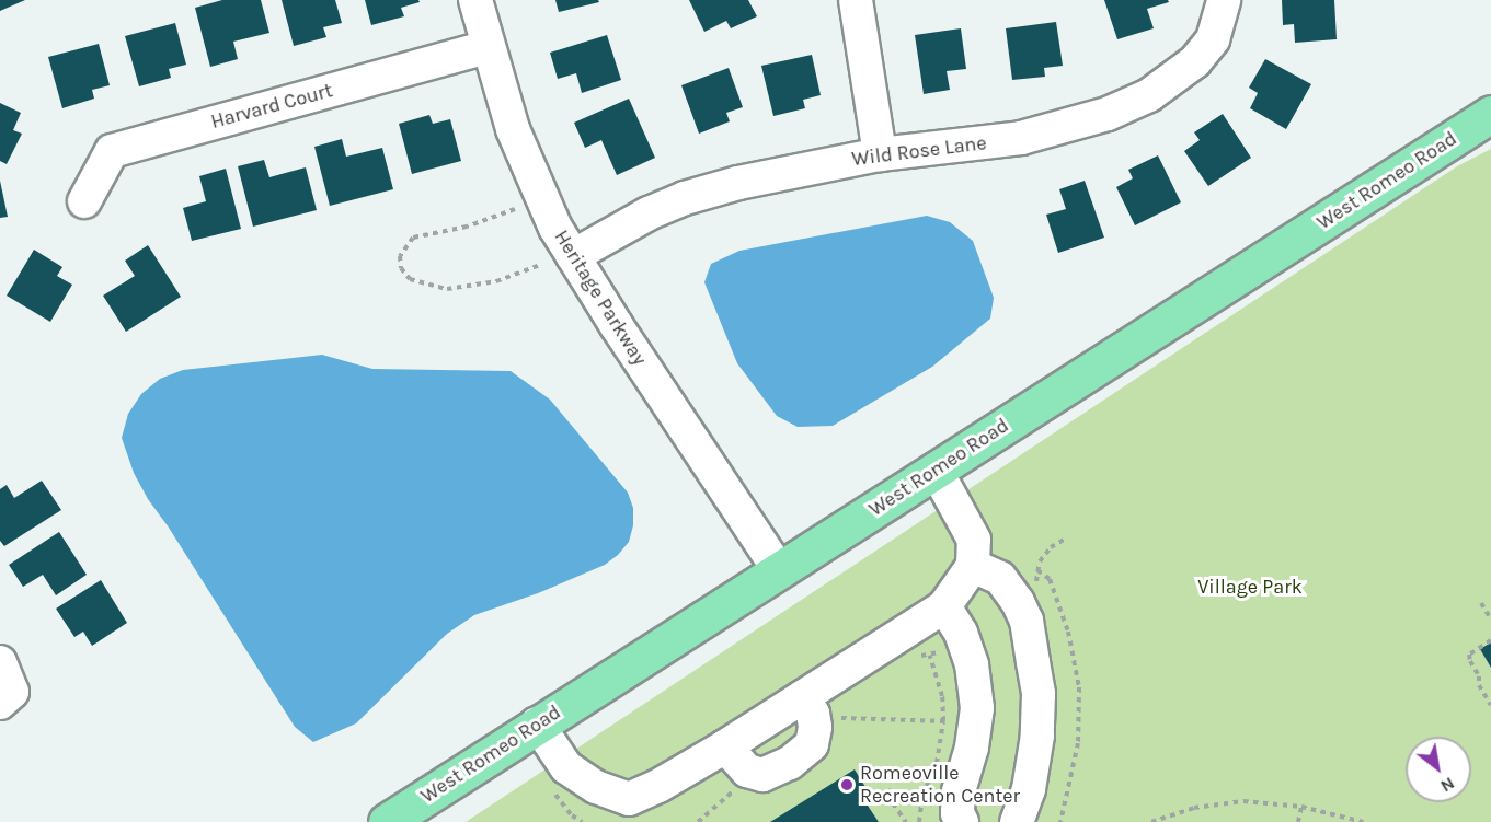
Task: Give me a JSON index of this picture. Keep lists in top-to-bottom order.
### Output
{
  "streets": {
    "main road": ["West Romeo Road"],
    "street": ["Harvard Court", "Wild Rose Lane", "Heritage Parkway"]
  },
  "crossings": [
    ["Harvard Court", "Heritage Parkway"],
    ["Wild Rose Lane", "Heritage Parkway"],
    ["West Romeo Road", "Heritage Parkway"]
  ],
  "parks": ["Village Park"],
  "places": ["Romeoville Recreation Center"],
  "north": "bottom right"
}
